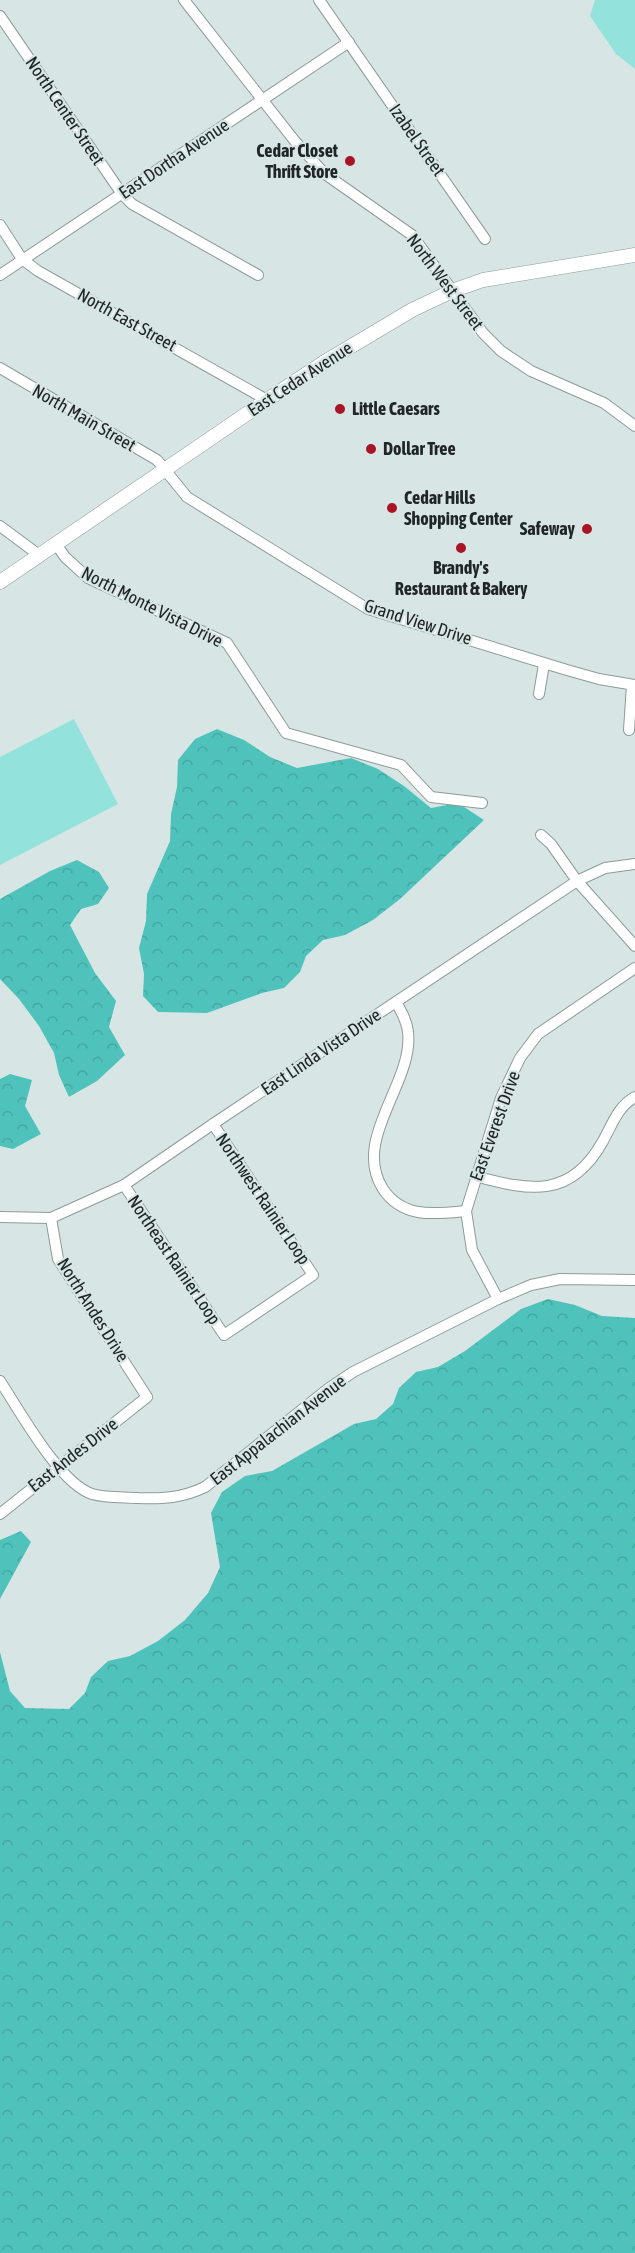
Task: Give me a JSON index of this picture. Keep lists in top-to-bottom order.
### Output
{
  "streets": {
    "main road": ["East Cedar Avenue"],
    "street": [
      "North Center Street",
      "Izabel Street",
      "East Dortha Avenue",
      "North West Street",
      "North East Street",
      "North Main Street",
      "North Monte Vista Drive",
      "Grand View Drive",
      "East Linda Vista Drive",
      "East Everest Drive",
      "Northwest Rainier Loop",
      "Northeast Rainier Loop",
      "North Andes Drive",
      "East Appalachian Avenue",
      "East Andes Drive"
    ]
  },
  "crossings": [
    ["North Center Street", "East Dortha Avenue"],
    ["Izabel Street", "East Dortha Avenue"],
    ["East Dortha Avenue", "North West Street"],
    ["East Dortha Avenue", "North East Street"],
    ["North West Street", "East Cedar Avenue"],
    ["North East Street", "East Cedar Avenue"],
    ["East Cedar Avenue", "North Main Street"],
    ["East Cedar Avenue", "North Monte Vista Drive"],
    ["East Cedar Avenue", "Grand View Drive"],
    ["North Main Street", "Grand View Drive"],
    ["East Linda Vista Drive", "Northwest Rainier Loop"],
    ["East Linda Vista Drive", "Northeast Rainier Loop"],
    ["East Linda Vista Drive", "North Andes Drive"],
    ["East Everest Drive", "East Appalachian Avenue"],
    ["Northwest Rainier Loop", "Northeast Rainier Loop"],
    ["North Andes Drive", "East Andes Drive"],
    ["East Appalachian Avenue", "East Andes Drive"]
  ],
  "places": [
    "Cedar Closet Thrift Store",
    "Little Caesars",
    "Dollar Tree",
    "Cedar Hills Shopping Center",
    "Safeway",
    "Brandy's Restaurant & Bakery"
  ]
}
